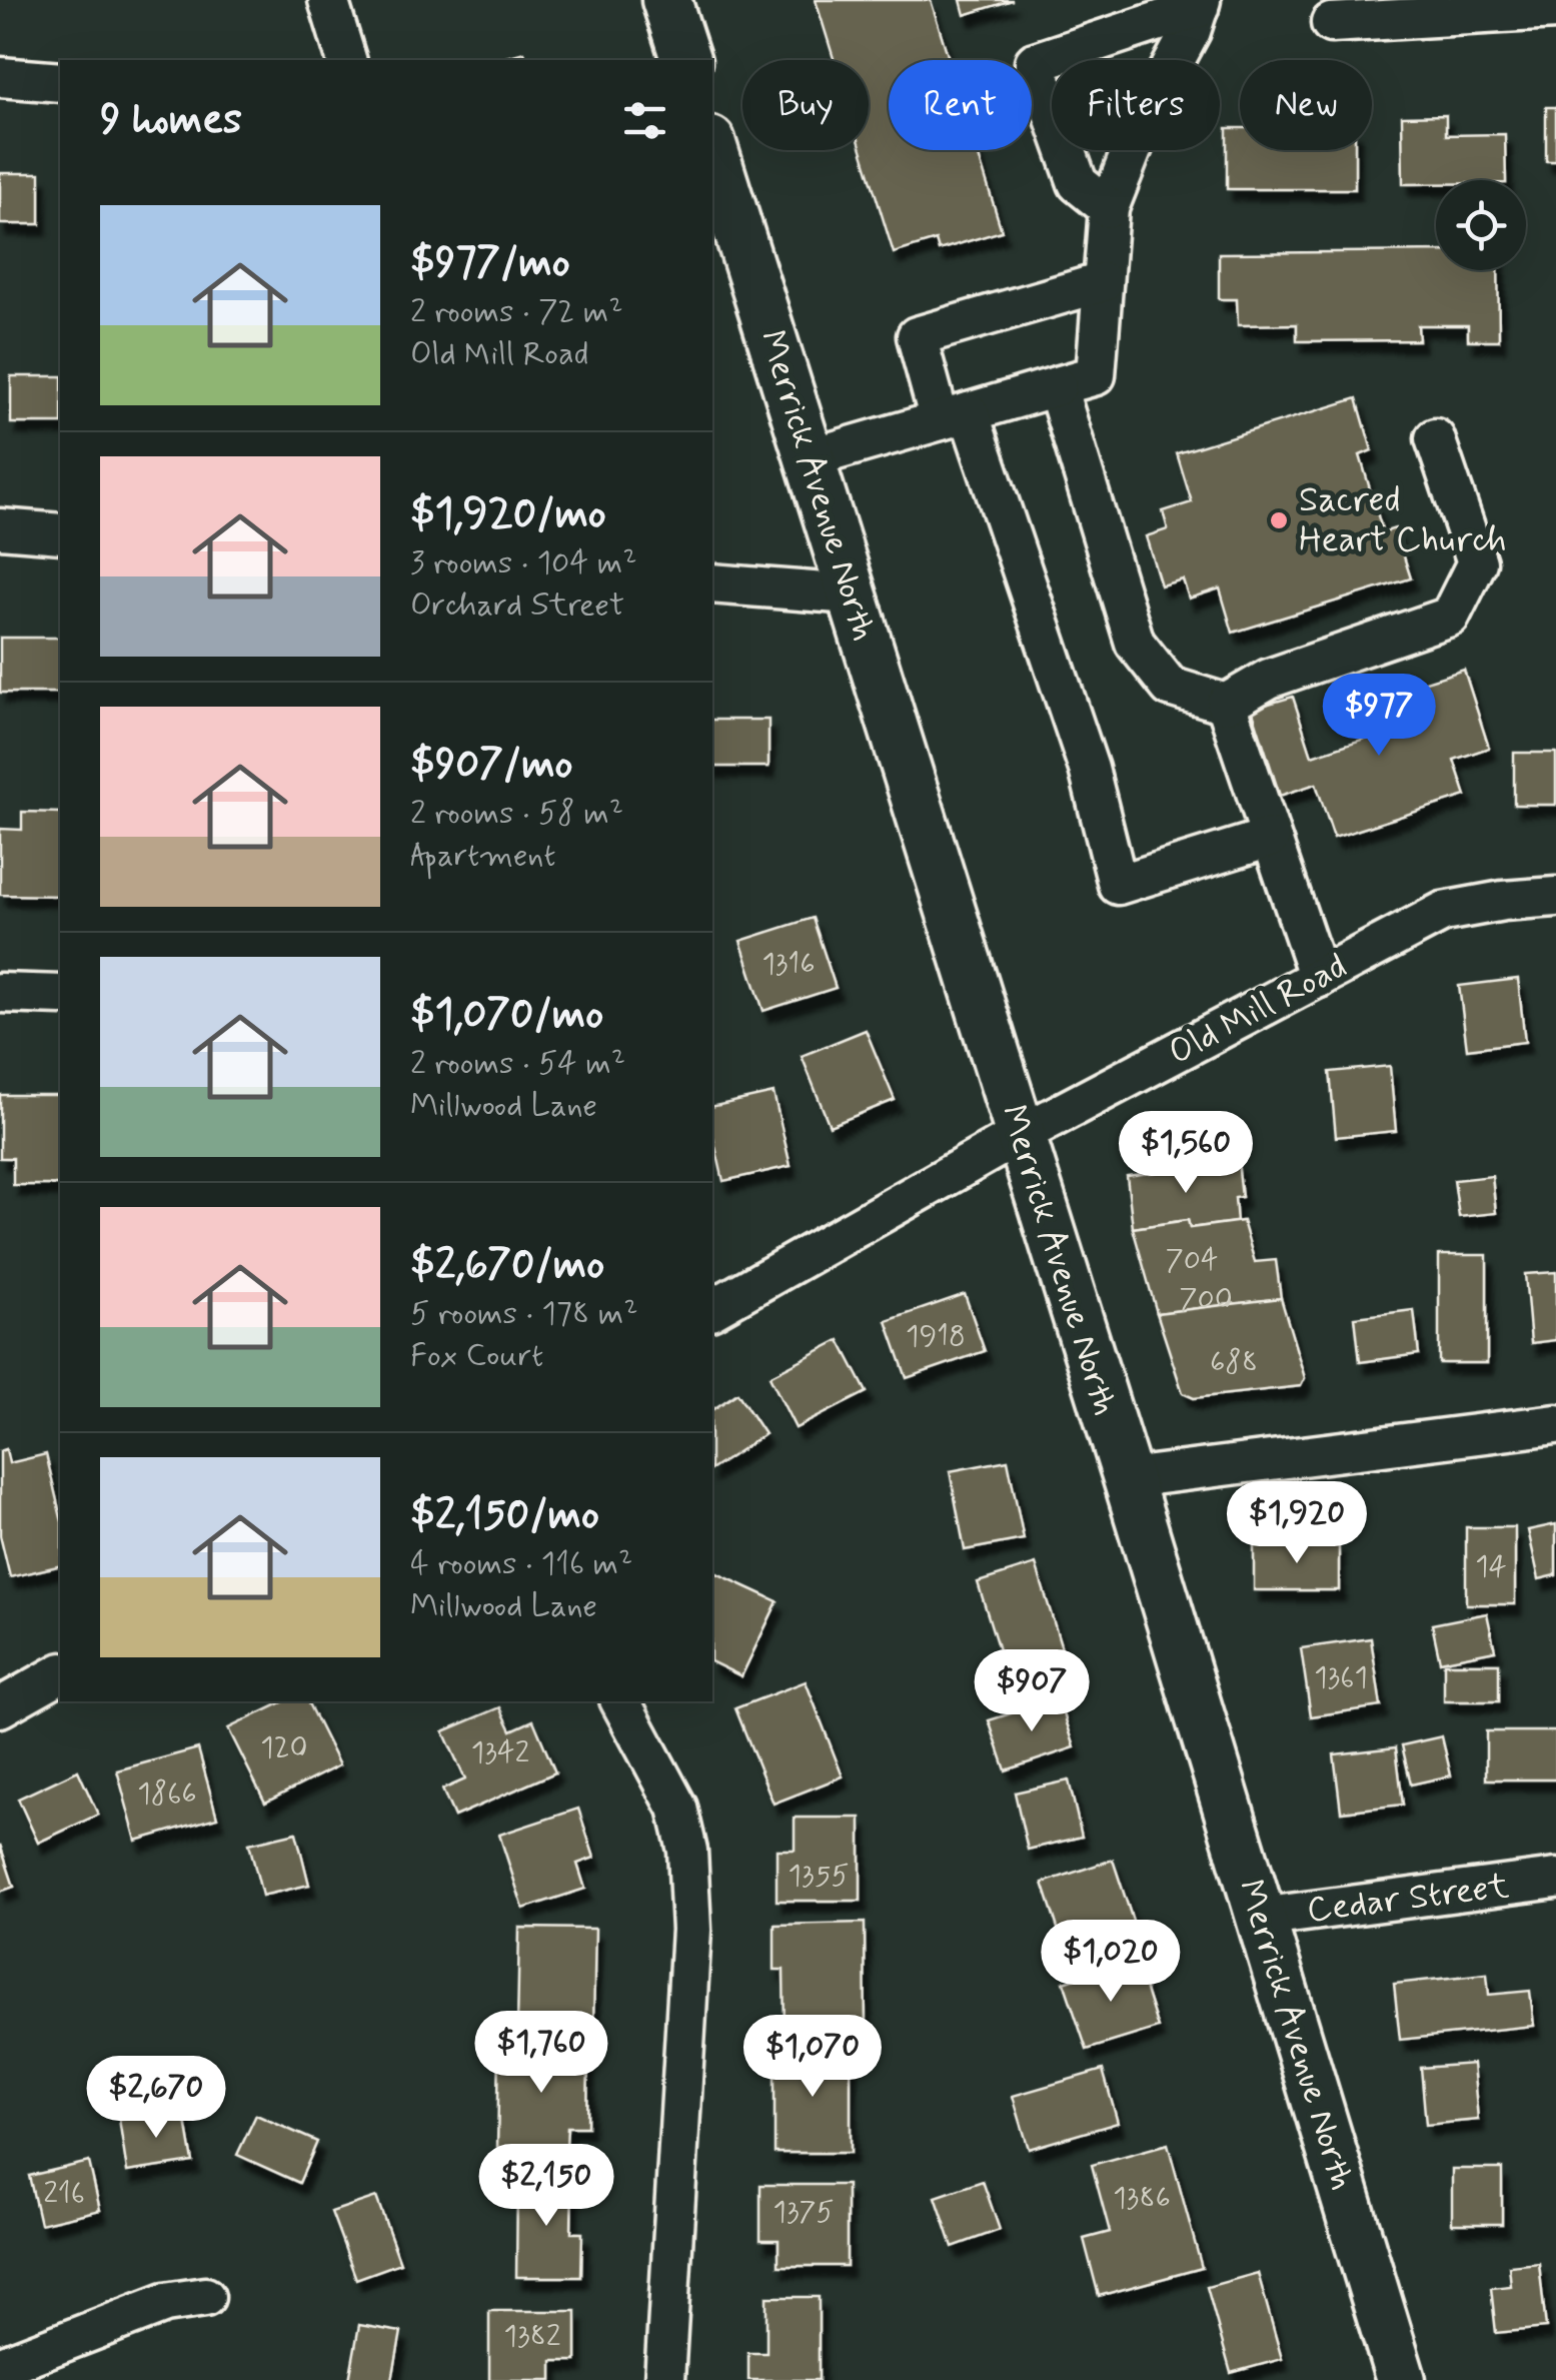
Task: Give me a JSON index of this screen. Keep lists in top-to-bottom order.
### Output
{
  "streets": {
    "main road": ["Merrick Avenue North"],
    "street": ["Old Mill Road", "Cedar Street"]
  },
  "crossings": [
    ["Merrick Avenue North", "Old Mill Road"],
    ["Merrick Avenue North", "Cedar Street"]
  ],
  "places": ["Sacred Heart Church"],
  "house_numbers": [
    "1316",
    "704",
    "700",
    "1918",
    "688",
    "14",
    "1361",
    "120",
    "1342",
    "1866",
    "1355",
    "216",
    "1386",
    "1375",
    "1382"
  ],
  "page": {
    "chip": [
      "Buy",
      "Rent",
      "Filters",
      "New"
    ],
    "heading": "9 homes",
    "list": [
      {
        "name": "$977/mo",
        "note": "2 rooms · 72 m² · Old Mill Road"
      },
      {
        "name": "$1,920/mo",
        "note": "3 rooms · 104 m² · Orchard Street"
      },
      {
        "name": "$907/mo",
        "note": "2 rooms · 58 m² · Apartment"
      },
      {
        "name": "$1,070/mo",
        "note": "2 rooms · 54 m² · Millwood Lane"
      },
      {
        "name": "$2,670/mo",
        "note": "5 rooms · 178 m² · Fox Court"
      },
      {
        "name": "$2,150/mo",
        "note": "4 rooms · 116 m² · Millwood Lane"
      }
    ],
    "price": [
      "$977",
      "$1,560",
      "$1,920",
      "$907",
      "$1,020",
      "$1,760",
      "$1,070",
      "$2,670",
      "$2,150"
    ]
  }
}
